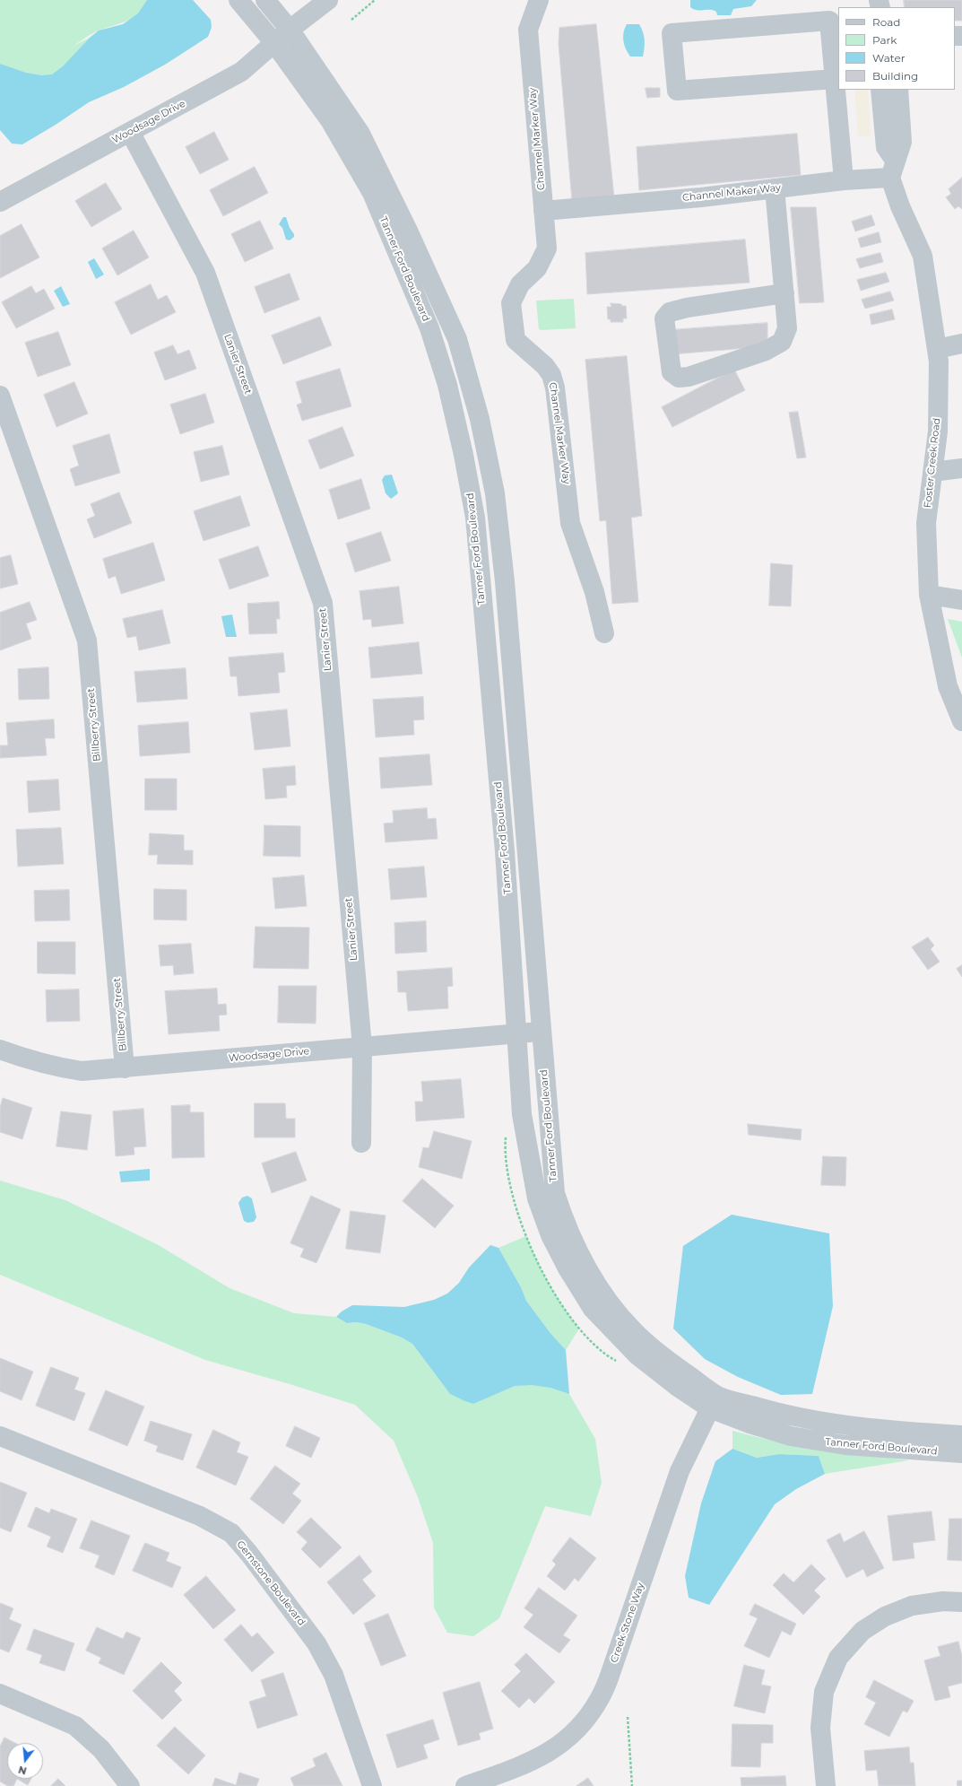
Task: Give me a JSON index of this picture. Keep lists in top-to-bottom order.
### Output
{
  "streets": {
    "street": [
      "Woodsage Drive",
      "Channel Marker Way",
      "Channel Maker Way",
      "Tanner Ford Boulevard",
      "Lanier Street",
      "Foster Creek Road",
      "Billberry Street",
      "Gemstone Boulevard",
      "Creek Stone Way"
    ]
  },
  "crossings": [
    ["Woodsage Drive", "Tanner Ford Boulevard"],
    ["Woodsage Drive", "Lanier Street"],
    ["Woodsage Drive", "Billberry Street"],
    ["Channel Marker Way", "Channel Maker Way"],
    ["Channel Maker Way", "Foster Creek Road"],
    ["Tanner Ford Boulevard", "Creek Stone Way"]
  ],
  "legend": [
    "Road",
    "Park",
    "Water",
    "Building"
  ],
  "north": "bottom"
}
